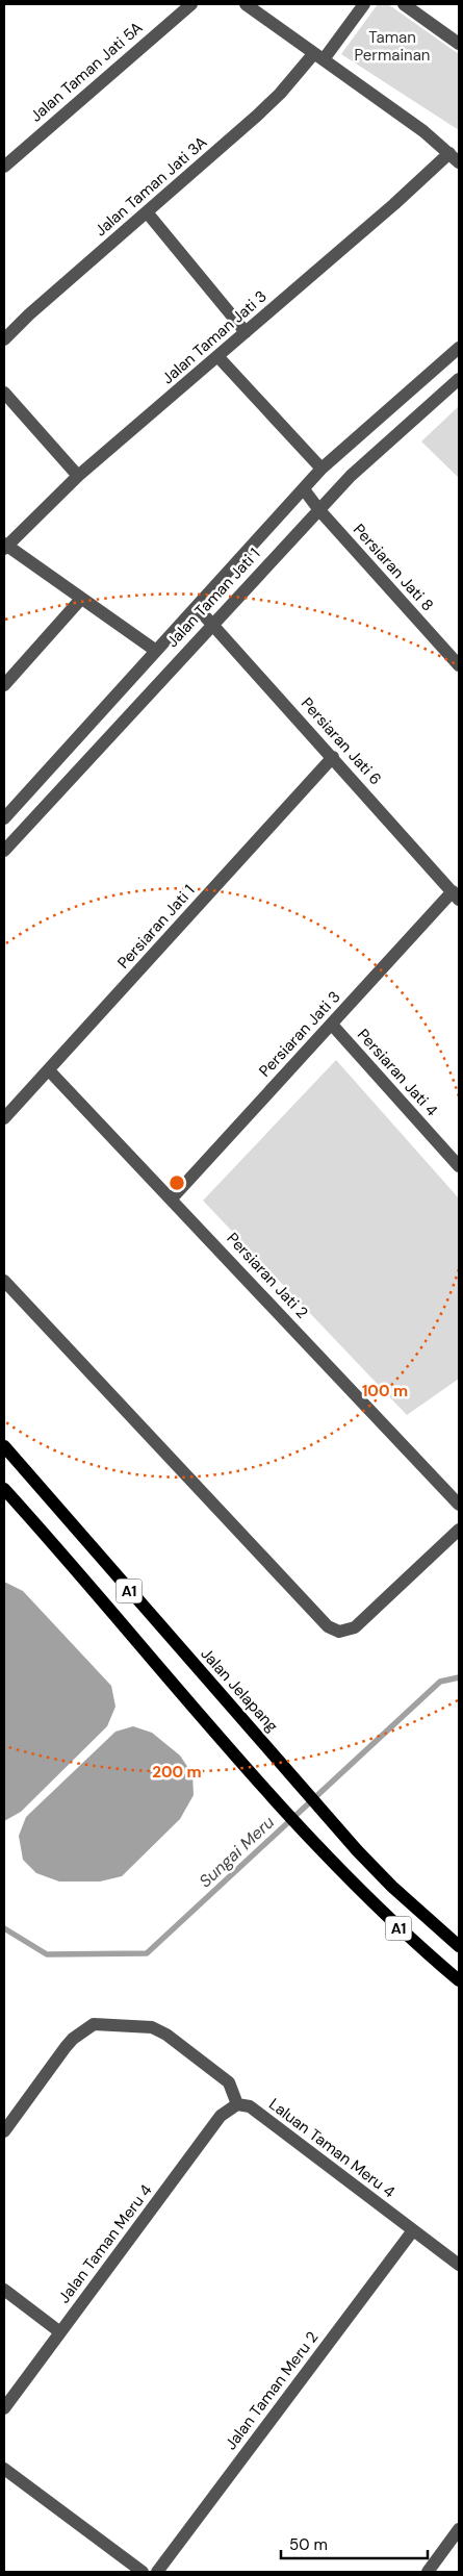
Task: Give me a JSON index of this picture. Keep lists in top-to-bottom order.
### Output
{
  "streets": {
    "main road": ["A1", "Jalan Jelapang"],
    "street": [
      "Jalan Taman Jati 5A",
      "Jalan Taman Jati 3A",
      "Jalan Taman Jati 3",
      "Persiaran Jati 8",
      "Jalan Taman Jati 1",
      "Persiaran Jati 6",
      "Persiaran Jati 1",
      "Persiaran Jati 3",
      "Persiaran Jati 4",
      "Persiaran Jati 2",
      "Laluan Taman Meru 4",
      "Jalan Taman Meru 4",
      "Jalan Taman Meru 2"
    ]
  },
  "crossings": [
    ["Persiaran Jati 8", "Jalan Taman Jati 1"],
    ["Jalan Taman Jati 1", "Persiaran Jati 6"],
    ["Persiaran Jati 6", "Persiaran Jati 1"],
    ["Persiaran Jati 6", "Persiaran Jati 3"],
    ["Persiaran Jati 1", "Persiaran Jati 2"],
    ["Persiaran Jati 3", "Persiaran Jati 4"],
    ["Persiaran Jati 3", "Persiaran Jati 2"],
    ["Laluan Taman Meru 4", "Jalan Taman Meru 4"],
    ["Laluan Taman Meru 4", "Jalan Taman Meru 2"]
  ],
  "water": ["Sungai Meru"],
  "parks": ["Taman Permainan"],
  "scale_bar": "50 m",
  "rings": ["100 m", "200 m"]
}
